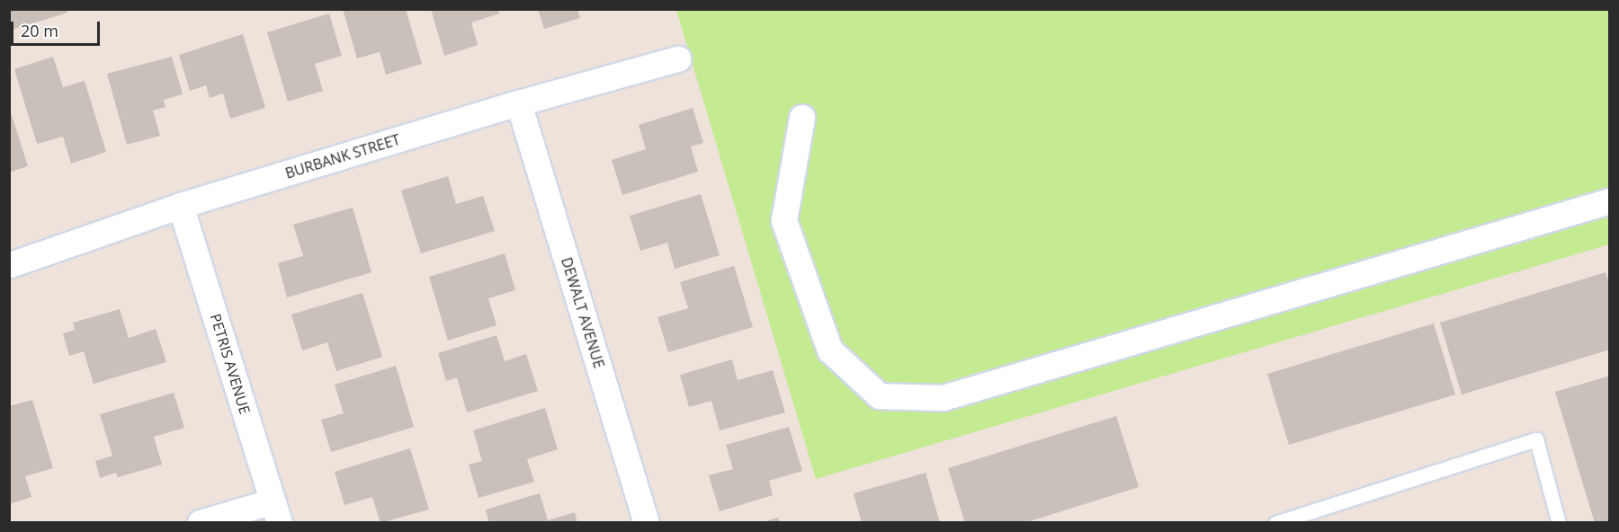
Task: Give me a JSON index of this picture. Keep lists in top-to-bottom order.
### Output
{
  "streets": {
    "street": ["BURBANK STREET", "DEWALT AVENUE", "PETRIS AVENUE"]
  },
  "crossings": [
    ["BURBANK STREET", "DEWALT AVENUE"],
    ["BURBANK STREET", "PETRIS AVENUE"]
  ],
  "scale_bar": "20 m"
}
